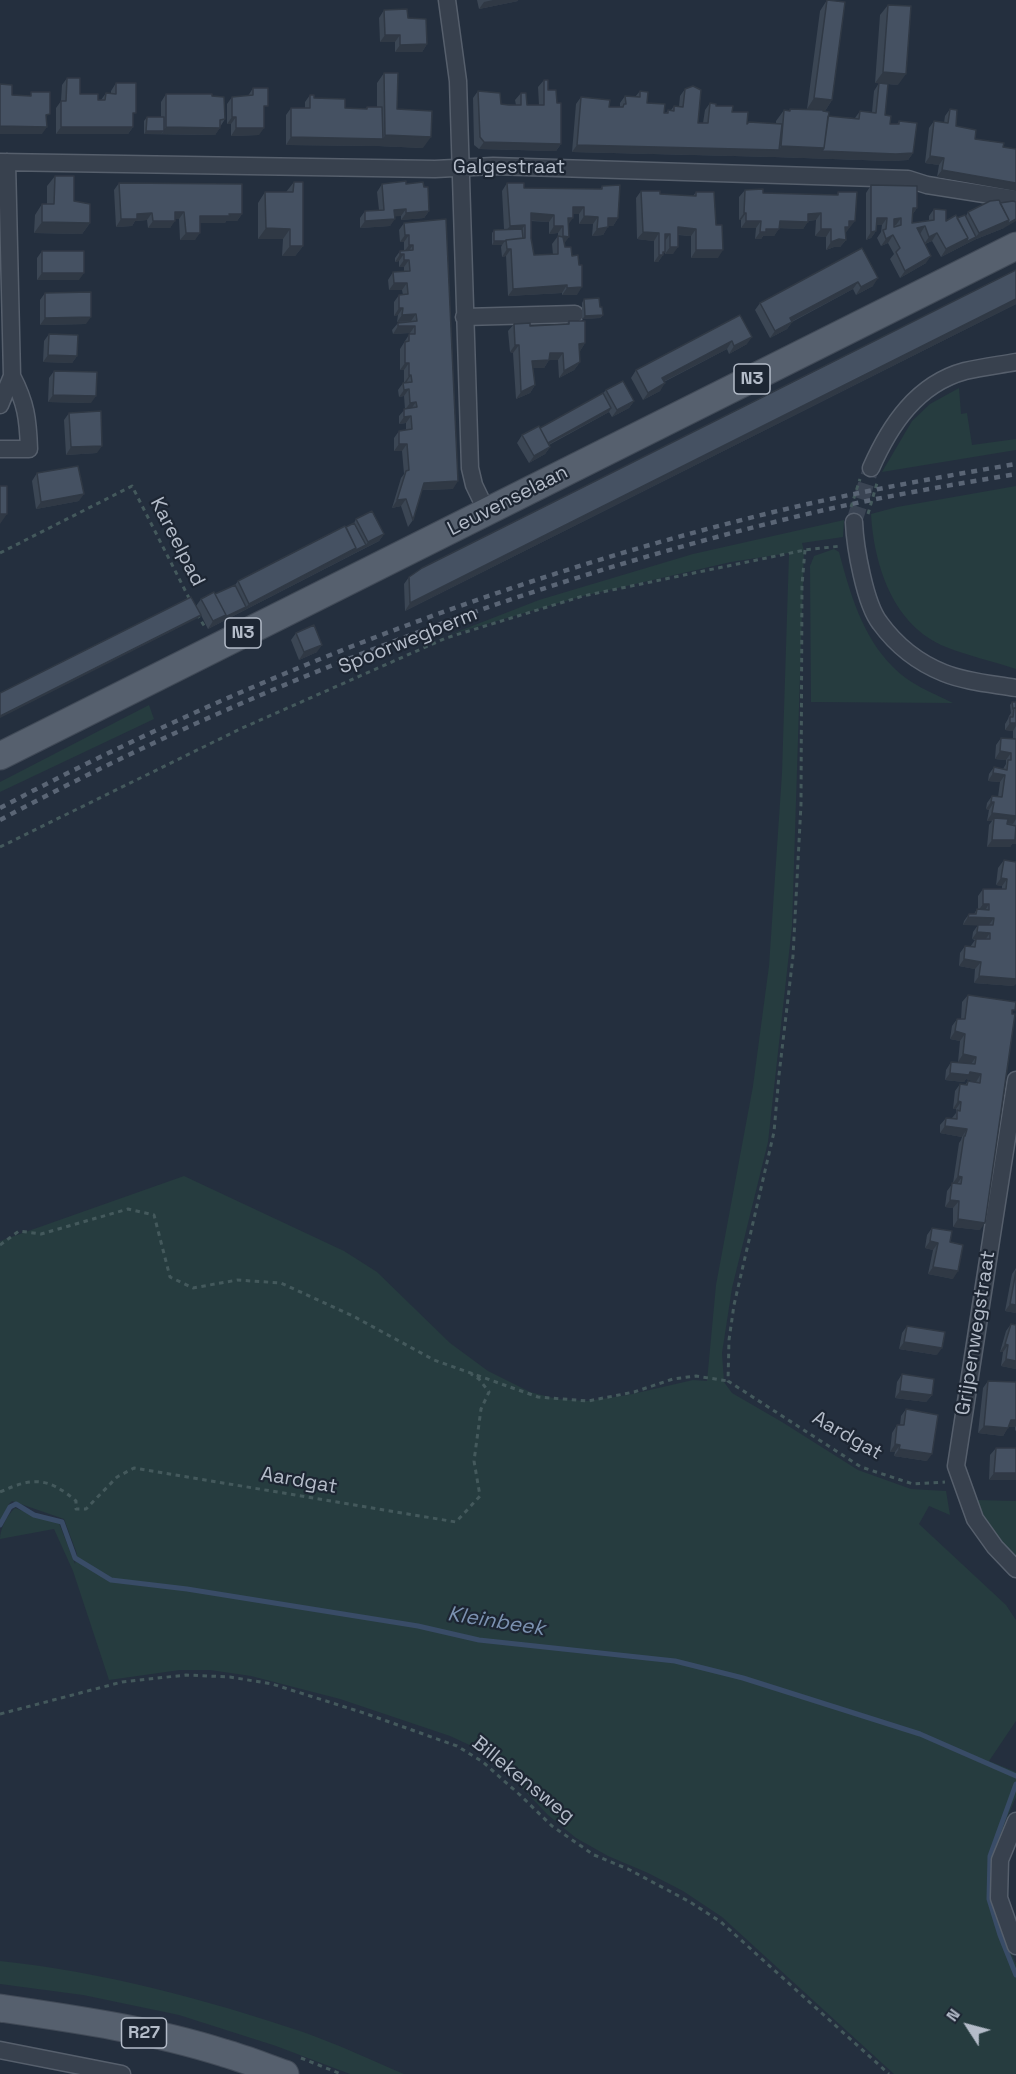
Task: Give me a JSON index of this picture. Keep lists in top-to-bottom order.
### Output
{
  "streets": {
    "main road": ["N3", "Leuvenselaan", "R27"],
    "street": ["Galgestraat", "Grijpenwegstraat"],
    "path": [
      "Kareelpad",
      "Spoorwegberm",
      "Aardgat",
      "Billekensweg"
    ]
  },
  "crossings": [
    ["Leuvenselaan", "Kareelpad"],
    ["Grijpenwegstraat", "Aardgat"]
  ],
  "water": ["Kleinbeek"],
  "north": "top left"
}
